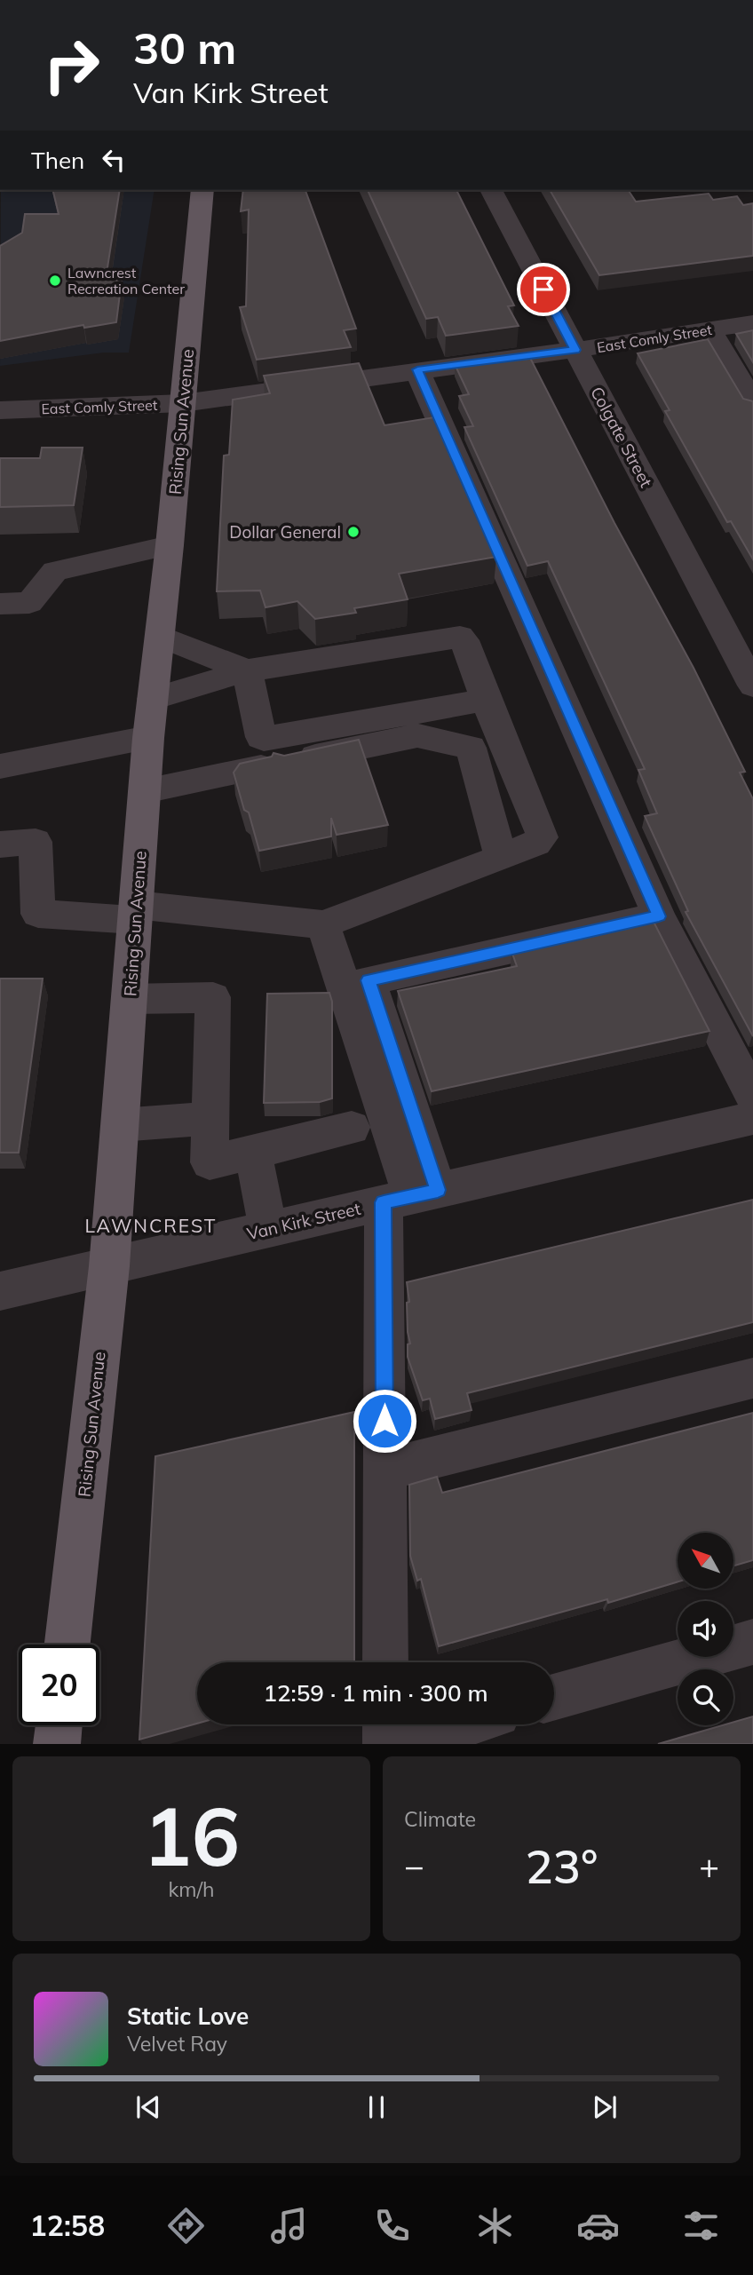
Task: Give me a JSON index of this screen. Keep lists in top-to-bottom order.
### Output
{
  "streets": {
    "main road": ["Rising Sun Avenue"],
    "street": ["East Comly Street", "Colgate Street", "Van Kirk Street"]
  },
  "crossings": [
    ["East Comly Street", "Rising Sun Avenue"],
    ["East Comly Street", "Colgate Street"],
    ["Rising Sun Avenue", "Van Kirk Street"]
  ],
  "districts": ["LAWNCREST"],
  "places": ["Lawncrest Recreation Center", "Dollar General"],
  "north": "top left",
  "page": {
    "turn": ["30 m", "Van Kirk Street"],
    "then": "Then",
    "limit": "20",
    "trip": "12:59 · 1 min · 300 m",
    "tile": [
      ["16", "km/h"],
      "Climate"
    ],
    "heat": ["−", "23°", "+"],
    "song": ["Static Love", "Velvet Ray"],
    "tabs": "12:58"
  }
}
